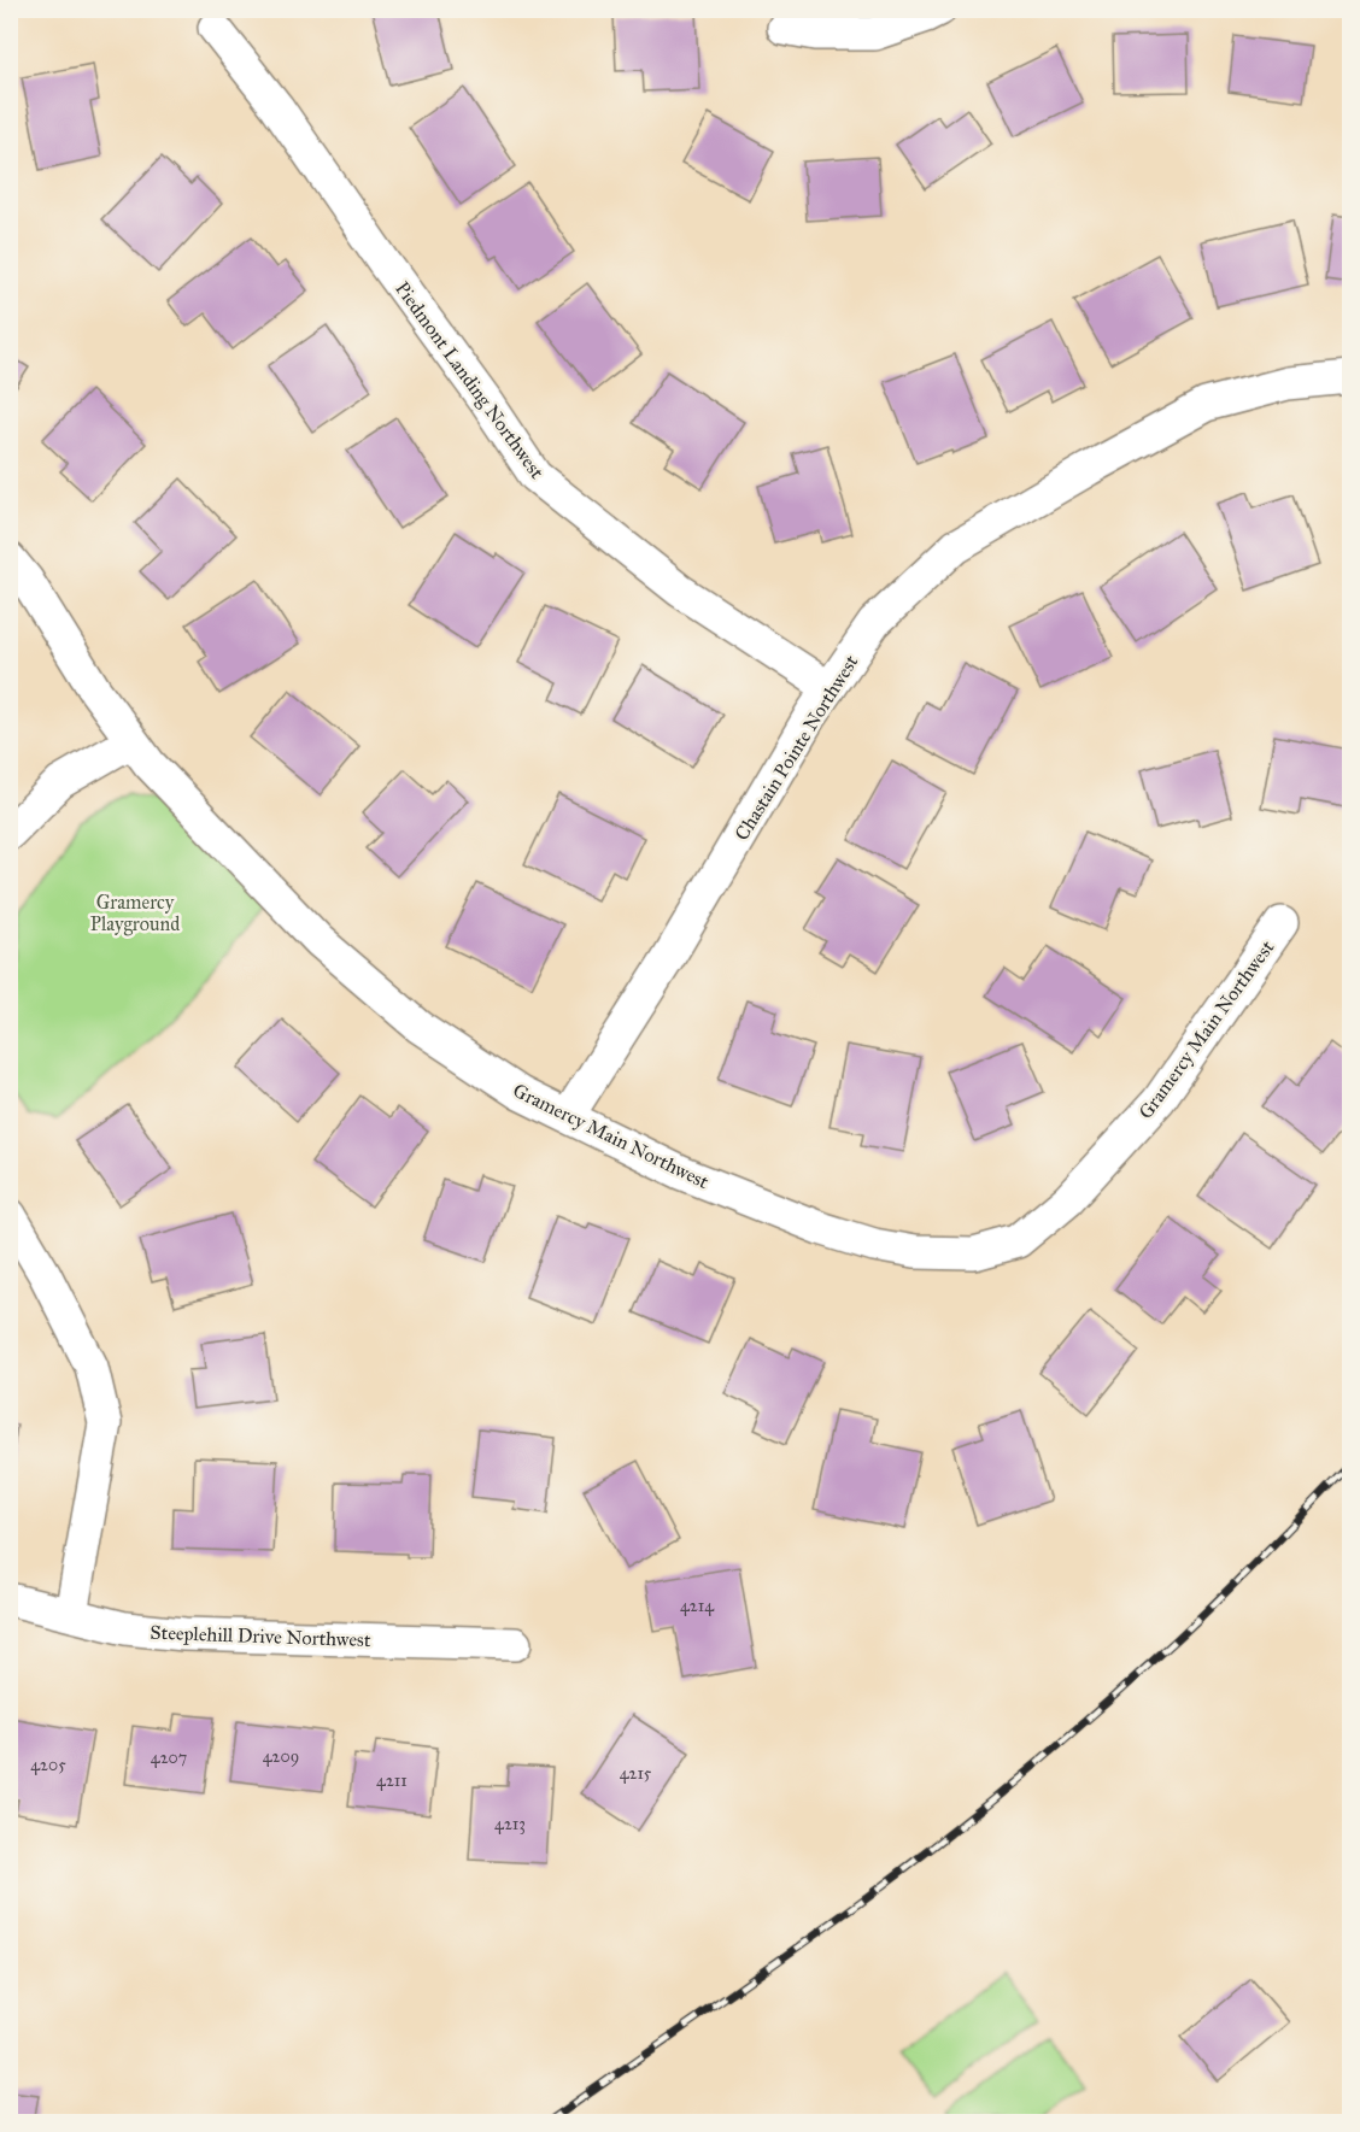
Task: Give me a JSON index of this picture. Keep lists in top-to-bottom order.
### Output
{
  "streets": {
    "street": [
      "Piedmont Landing Northwest",
      "Chastain Pointe Northwest",
      "Gramercy Main Northwest",
      "Steeplehill Drive Northwest"
    ]
  },
  "crossings": [
    ["Piedmont Landing Northwest", "Chastain Pointe Northwest"],
    ["Chastain Pointe Northwest", "Gramercy Main Northwest"]
  ],
  "parks": ["Gramercy Playground"],
  "house_numbers": [
    "4214",
    "4209",
    "4207",
    "4205",
    "4215",
    "4211",
    "4213"
  ]
}
